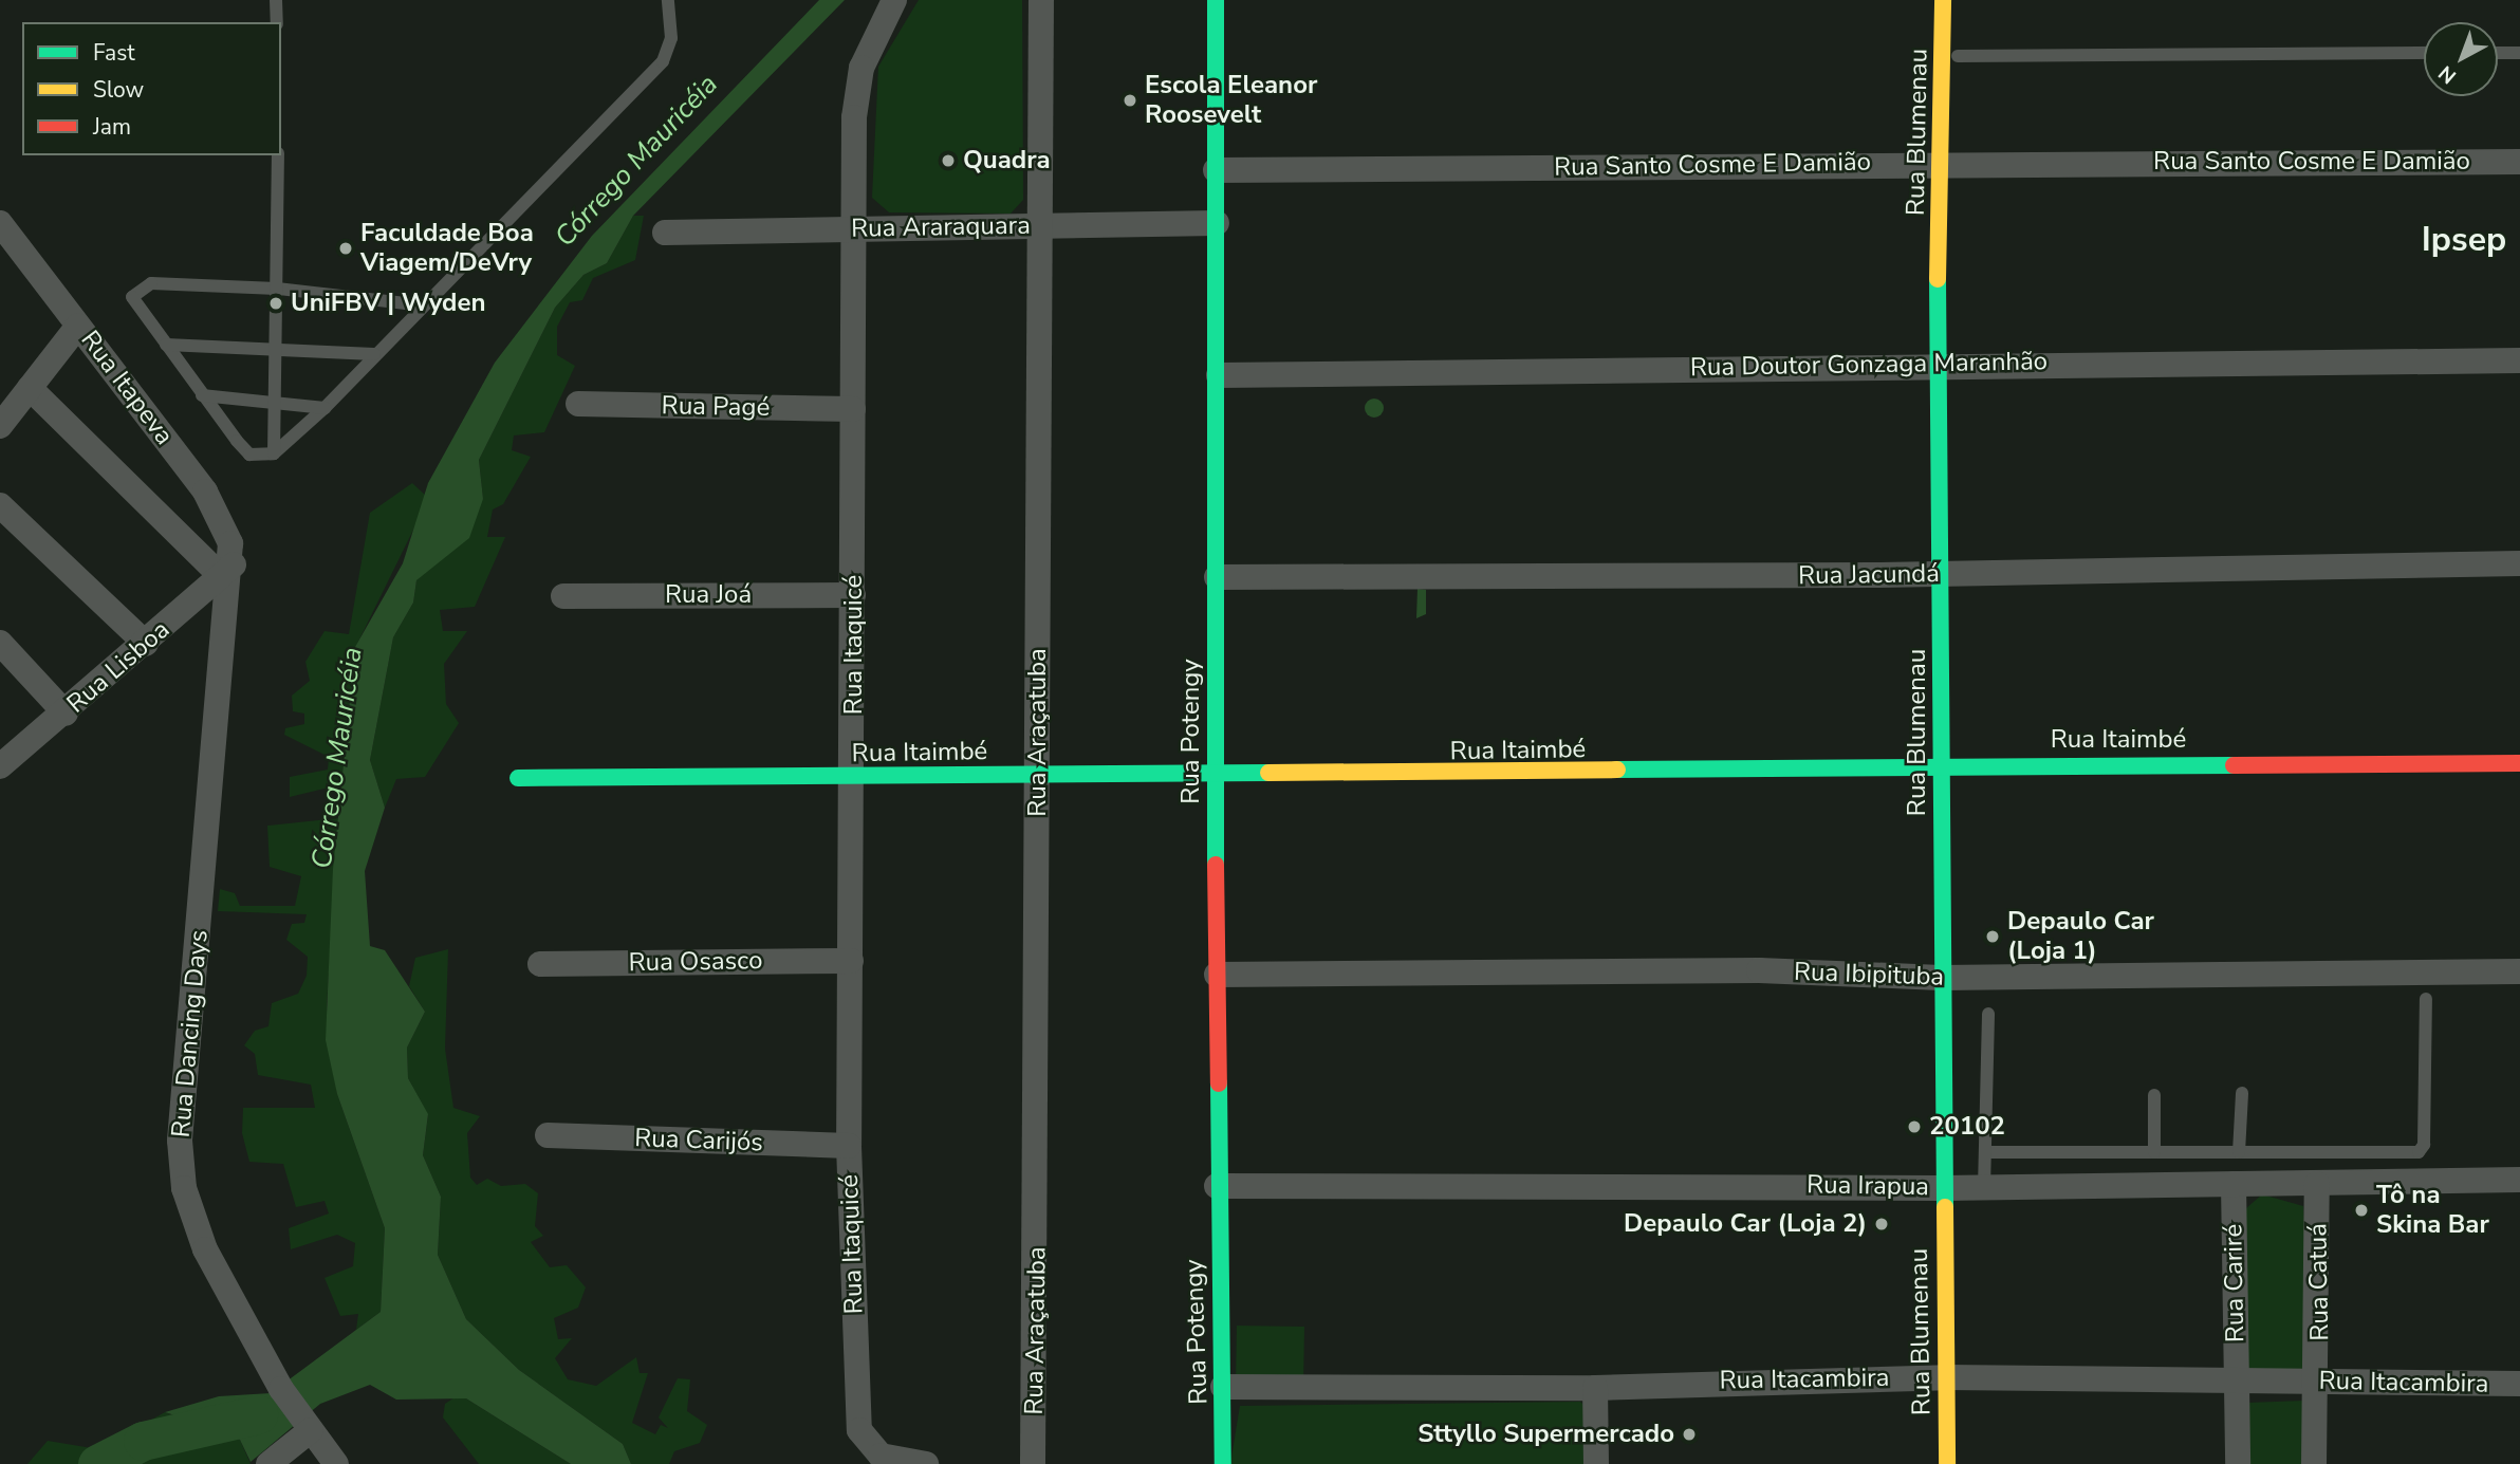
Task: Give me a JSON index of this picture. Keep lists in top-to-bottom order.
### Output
{
  "streets": {
    "main road": ["Rua Blumenau", "Rua Potengy", "Rua Itaimbé"],
    "street": [
      "Rua Santo Cosme E Damião",
      "Rua Araraquara",
      "Rua Doutor Gonzaga Maranhão",
      "Rua Itapeva",
      "Rua Pagé",
      "Rua Jacundá",
      "Rua Joá",
      "Rua Itaquicé",
      "Rua Lisboa",
      "Rua Araçatuba",
      "Rua Osasco",
      "Rua Ibipituba",
      "Rua Dancing Days",
      "Rua Carijós",
      "Rua Irapua",
      "Rua Catuá",
      "Rua Cariré",
      "Rua Itacambira"
    ]
  },
  "crossings": [
    ["Rua Blumenau", "Rua Santo Cosme E Damião"],
    ["Rua Blumenau", "Rua Doutor Gonzaga Maranhão"],
    ["Rua Blumenau", "Rua Jacundá"],
    ["Rua Blumenau", "Rua Itaimbé"],
    ["Rua Blumenau", "Rua Ibipituba"],
    ["Rua Blumenau", "Rua Irapua"],
    ["Rua Blumenau", "Rua Itacambira"],
    ["Rua Santo Cosme E Damião", "Rua Potengy"],
    ["Rua Araraquara", "Rua Itaquicé"],
    ["Rua Araraquara", "Rua Potengy"],
    ["Rua Araraquara", "Rua Araçatuba"],
    ["Rua Doutor Gonzaga Maranhão", "Rua Potengy"],
    ["Rua Itapeva", "Rua Lisboa"],
    ["Rua Itapeva", "Rua Dancing Days"],
    ["Rua Pagé", "Rua Itaquicé"],
    ["Rua Jacundá", "Rua Potengy"],
    ["Rua Joá", "Rua Itaquicé"],
    ["Rua Itaquicé", "Rua Itaimbé"],
    ["Rua Itaquicé", "Rua Osasco"],
    ["Rua Itaquicé", "Rua Carijós"],
    ["Rua Lisboa", "Rua Dancing Days"],
    ["Rua Potengy", "Rua Itaimbé"],
    ["Rua Potengy", "Rua Ibipituba"],
    ["Rua Potengy", "Rua Irapua"],
    ["Rua Potengy", "Rua Itacambira"],
    ["Rua Araçatuba", "Rua Itaimbé"],
    ["Rua Irapua", "Rua Catuá"],
    ["Rua Irapua", "Rua Cariré"],
    ["Rua Catuá", "Rua Itacambira"],
    ["Rua Cariré", "Rua Itacambira"]
  ],
  "districts": ["Ipsep"],
  "water": ["Córrego Mauricéia"],
  "places": [
    "Escola Eleanor Roosevelt",
    "Quadra",
    "Faculdade Boa Viagem/DeVry",
    "UniFBV | Wyden",
    "Depaulo Car (Loja 1)",
    "20102",
    "Tô na Skina Bar",
    "Depaulo Car (Loja 2)",
    "Sttyllo Supermercado"
  ],
  "legend": ["Fast", "Slow", "Jam"],
  "north": "bottom left"
}
